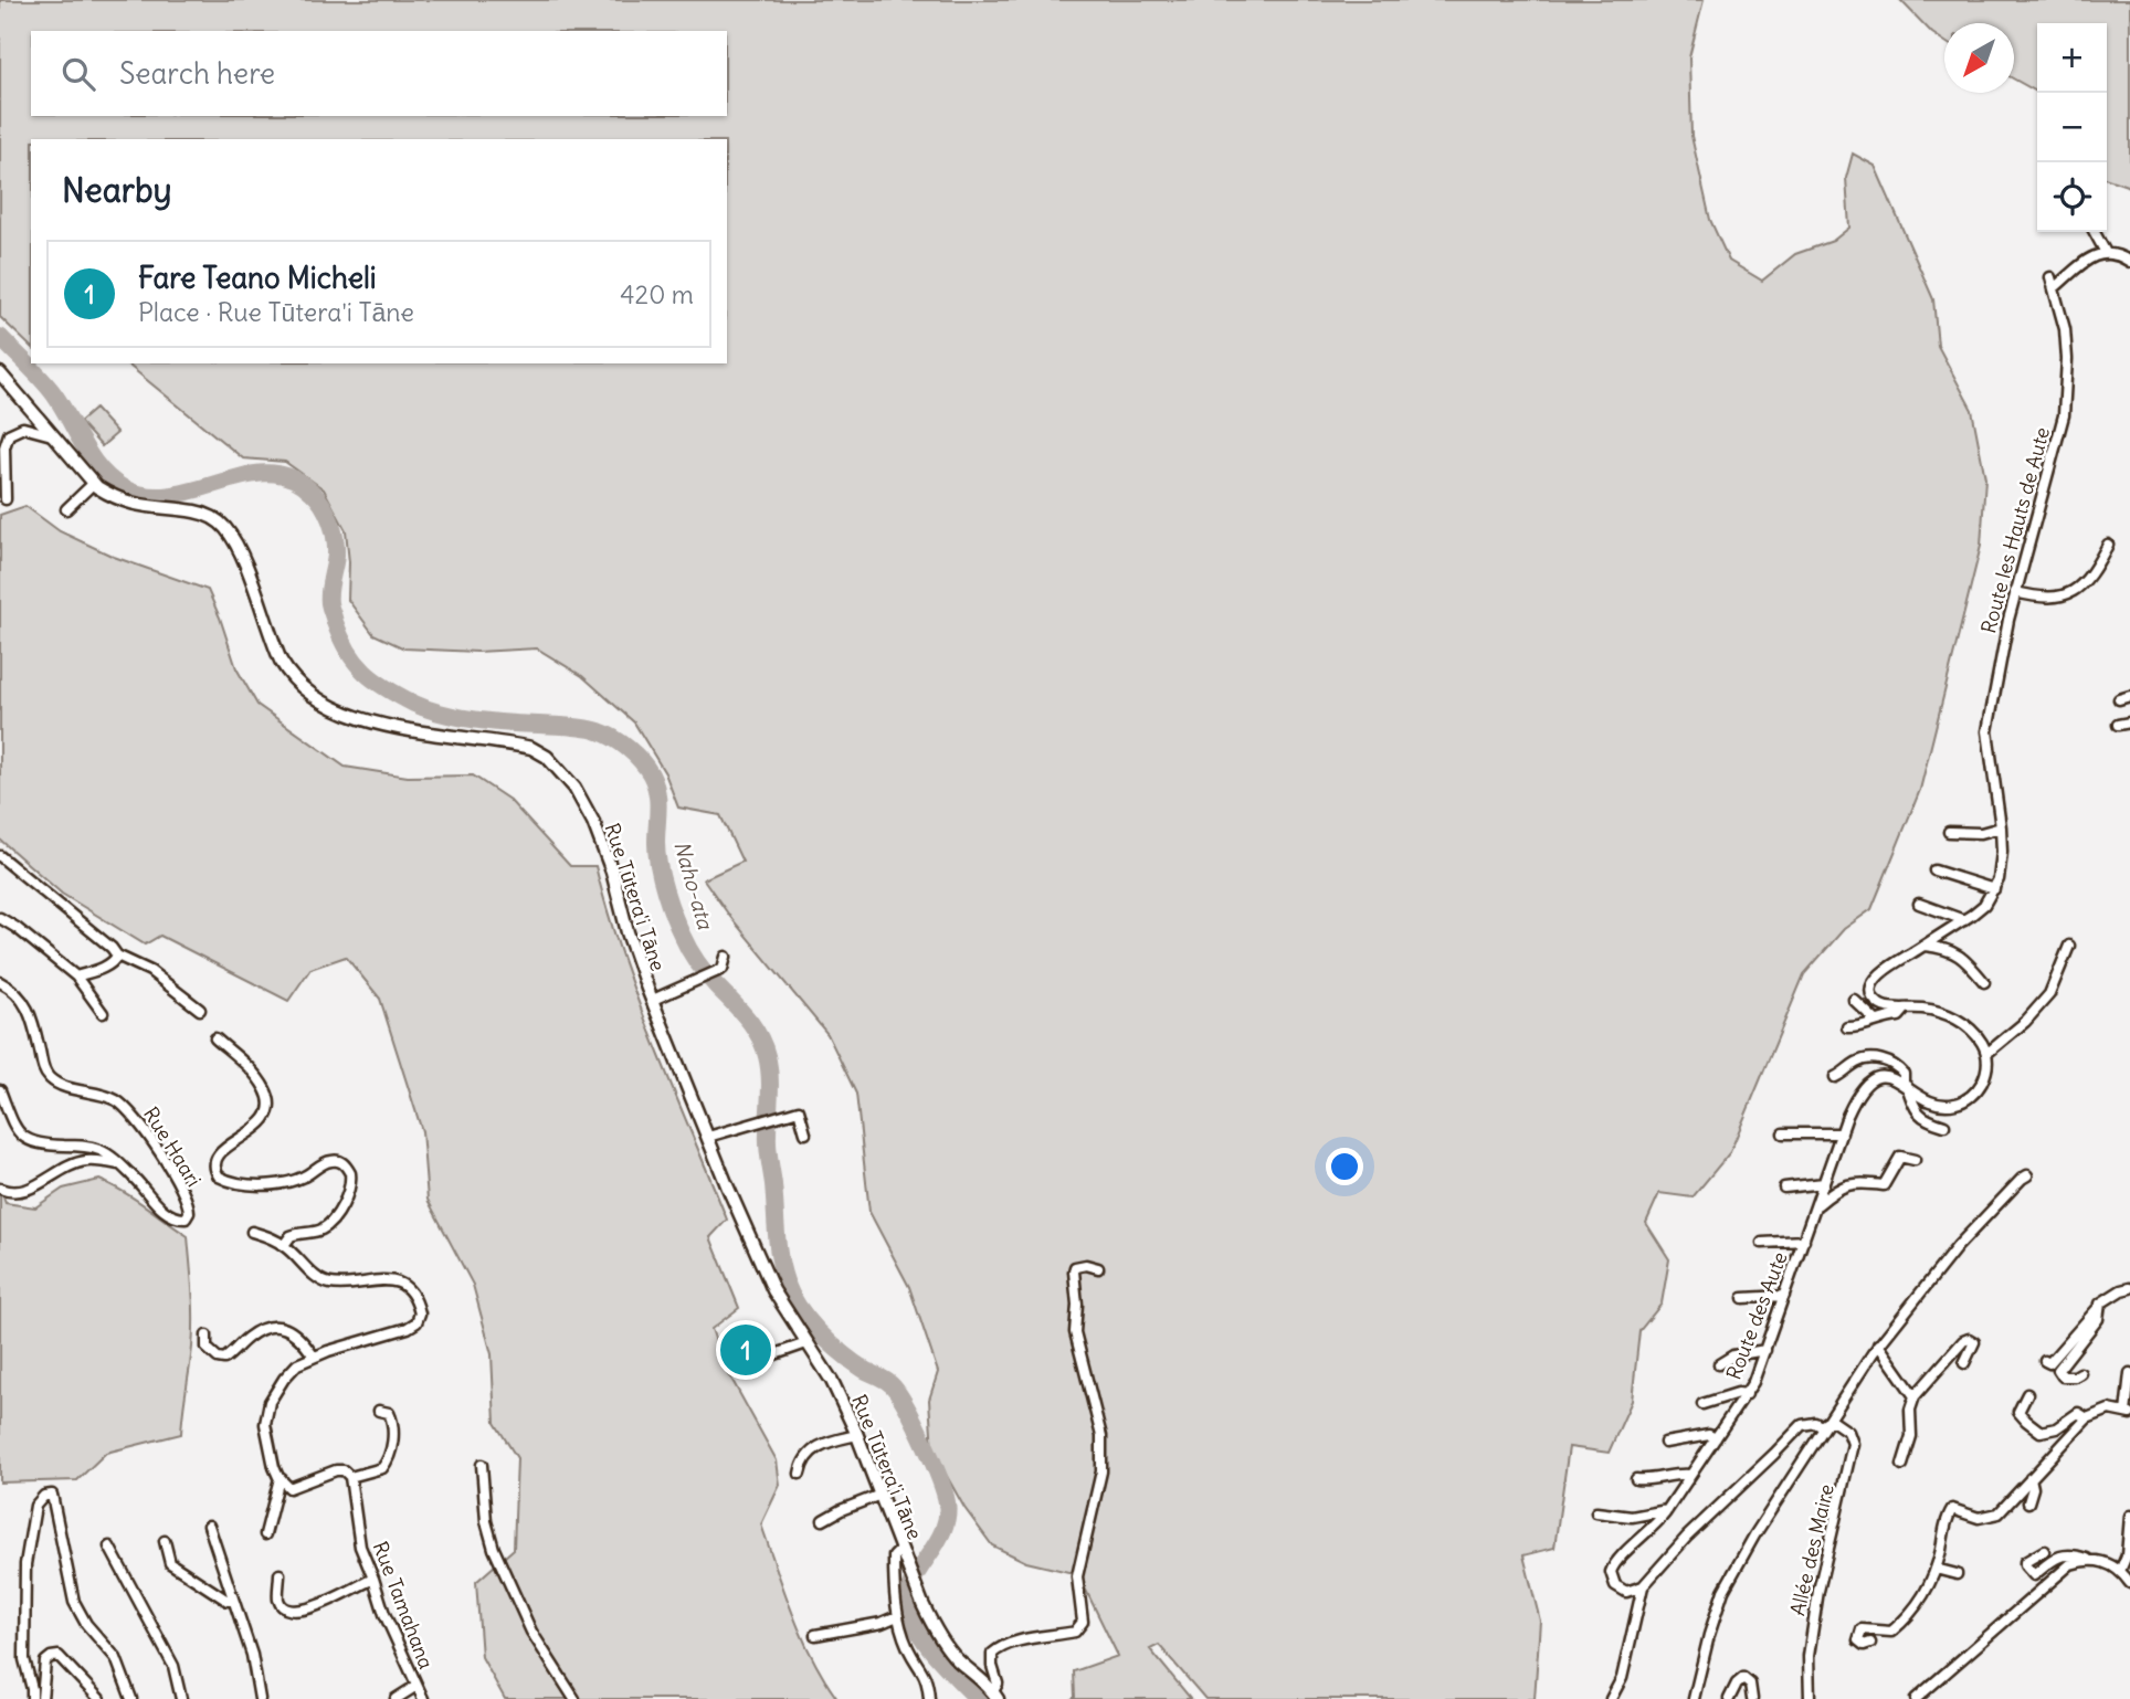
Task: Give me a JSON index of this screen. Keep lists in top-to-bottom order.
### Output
{
  "streets": {
    "street": [
      "Route les Hauts de Aute",
      "Rue Tūtera'i Tāne",
      "Rue Haari",
      "Route des Aute",
      "Allée des Maire",
      "Rue Tamahana"
    ]
  },
  "water": ["Naho-ata"],
  "north": "bottom left",
  "page": {
    "map_buttons": ["+", "−"],
    "search": "Search here",
    "heading": "Nearby",
    "list": [
      {
        "mark": "1",
        "name": "Fare Teano Micheli",
        "note": "Place · Rue Tūtera'i Tāne",
        "value": "420 m"
      }
    ],
    "pins": "1"
  }
}
